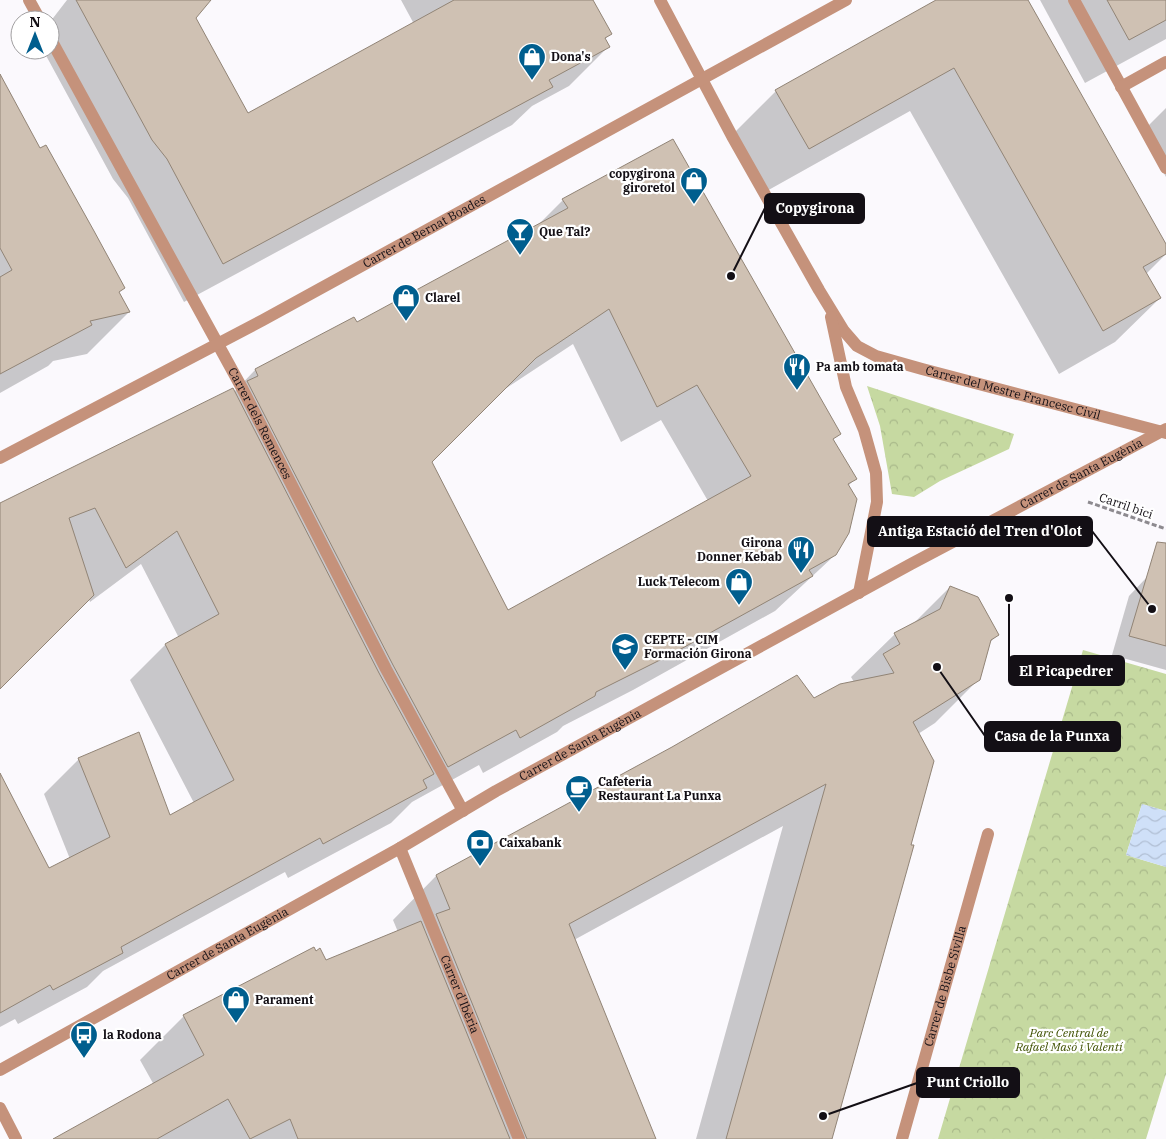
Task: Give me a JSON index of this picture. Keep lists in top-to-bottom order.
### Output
{
  "streets": {
    "street": [
      "Carrer de Bernat Boades",
      "Carrer del Mestre Francesc Civil",
      "Carrer dels Remences",
      "Carrer de Santa Eugènia",
      "Carrer de Bisbe Sivilla",
      "Carrer d'Ibèria"
    ],
    "path": ["Carril bici"]
  },
  "crossings": [
    ["Carrer de Bernat Boades", "Carrer del Mestre Francesc Civil"],
    ["Carrer de Bernat Boades", "Carrer dels Remences"],
    ["Carrer del Mestre Francesc Civil", "Carrer de Santa Eugènia"],
    ["Carrer dels Remences", "Carrer de Santa Eugènia"],
    ["Carrer de Santa Eugènia", "Carrer d'Ibèria"]
  ],
  "parks": ["Parc Central de Rafael Masó i Valentí"],
  "places": {
    "shop": [
      "Dona's",
      "copygirona giroretol",
      "Clarel",
      "Luck Telecom",
      "Parament"
    ],
    "bar": ["Que Tal?"],
    "other": [
      "Copygirona",
      "El Picapedrer",
      "Antiga Estació del Tren d'Olot",
      "Casa de la Punxa",
      "Punt Criollo"
    ],
    "restaurant": ["Pa amb tomata", "Girona Donner Kebab"],
    "school or university": ["CEPTE - CIM Formación Girona"],
    "cafe": ["Cafeteria Restaurant La Punxa"],
    "bank": ["Caixabank"],
    "bus stop": ["la Rodona"]
  },
  "north": "top"
}
